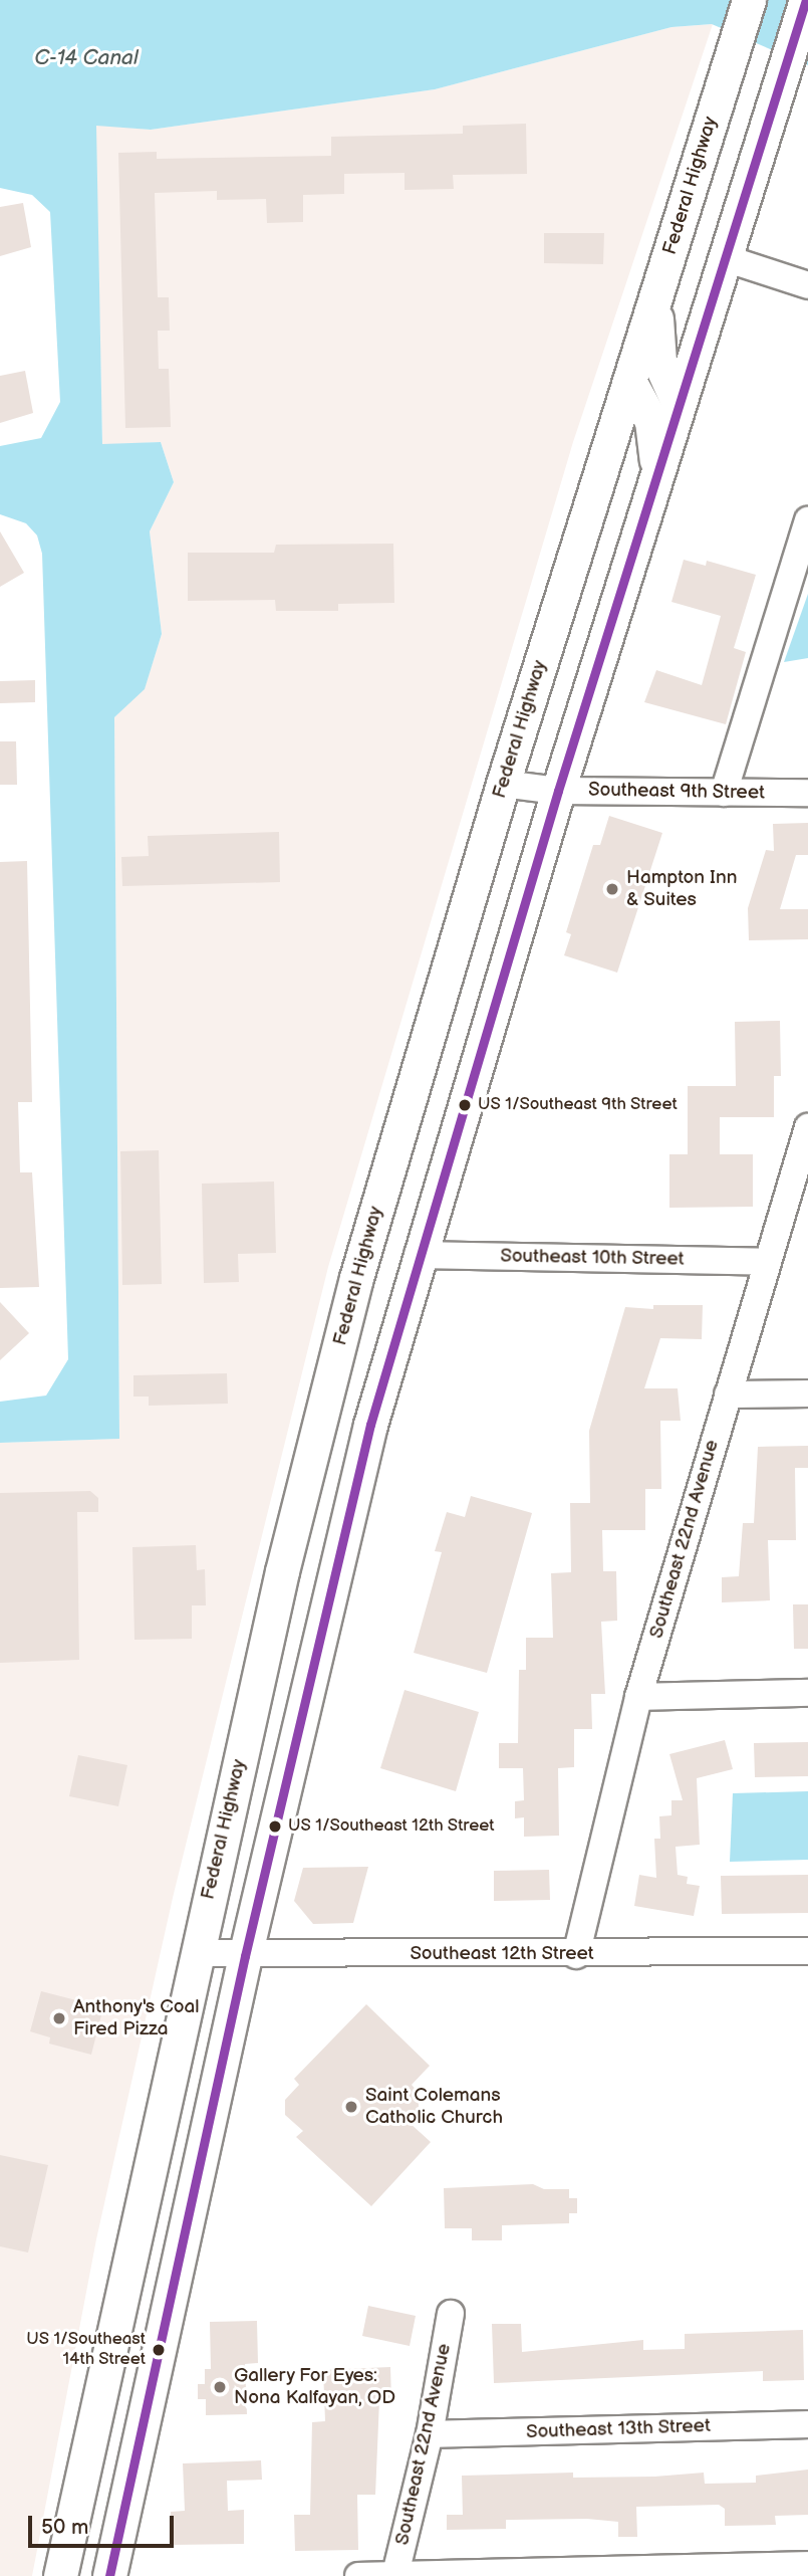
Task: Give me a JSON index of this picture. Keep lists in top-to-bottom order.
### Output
{
  "streets": {
    "main road": ["Federal Highway"],
    "street": [
      "Southeast 9th Street",
      "Southeast 10th Street",
      "Southeast 22nd Avenue",
      "Southeast 12th Street",
      "Southeast 13th Street"
    ]
  },
  "crossings": [
    ["Federal Highway", "Southeast 9th Street"],
    ["Federal Highway", "Southeast 12th Street"],
    ["Southeast 10th Street", "Southeast 22nd Avenue"],
    ["Southeast 22nd Avenue", "Southeast 12th Street"],
    ["Southeast 22nd Avenue", "Southeast 13th Street"]
  ],
  "water": ["C-14 Canal"],
  "places": [
    "Hampton Inn & Suites",
    "US 1/Southeast 9th Street",
    "US 1/Southeast 12th Street",
    "Anthony's Coal Fired Pizza",
    "Saint Colemans Catholic Church",
    "US 1/Southeast 14th Street",
    "Gallery For Eyes: Nona Kalfayan, OD"
  ],
  "scale_bar": "50 m"
}
